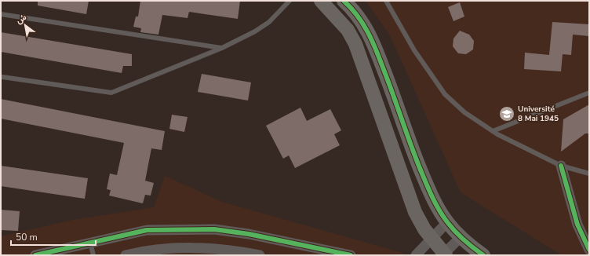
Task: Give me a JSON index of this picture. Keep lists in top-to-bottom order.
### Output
{
  "places": {
    "school or university": ["Université 8 Mai 1945"]
  },
  "scale_bar": "50 m",
  "north": "top left"
}
